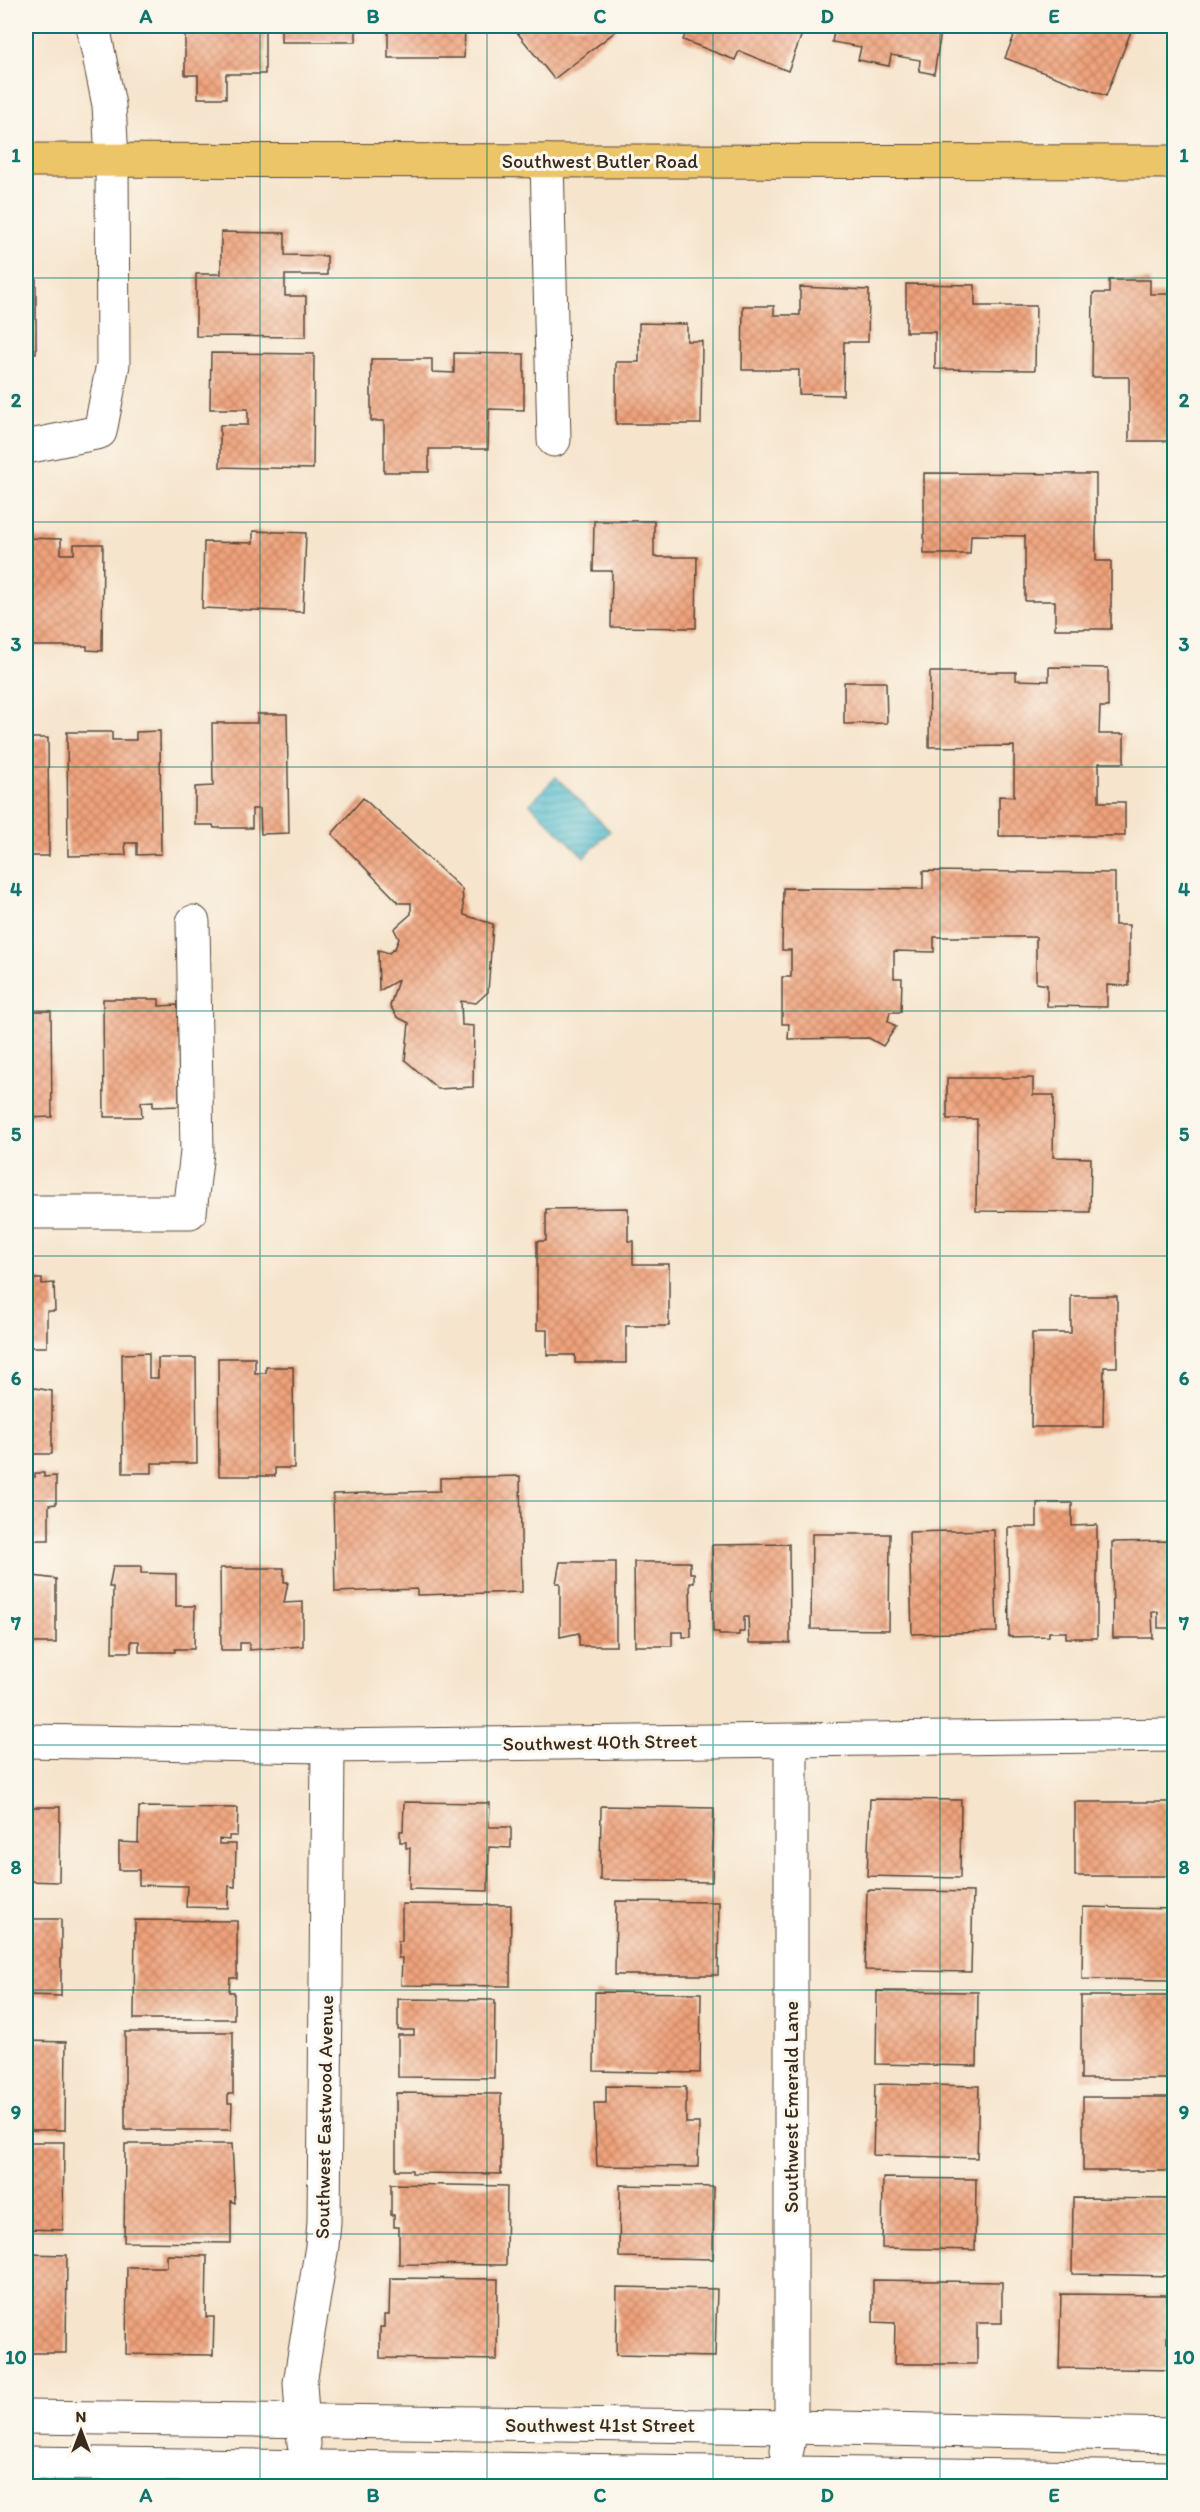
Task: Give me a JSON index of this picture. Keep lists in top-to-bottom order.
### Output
{
  "streets": {
    "main road": ["Southwest Butler Road"],
    "street": [
      "Southwest 40th Street",
      "Southwest Emerald Lane",
      "Southwest Eastwood Avenue",
      "Southwest 41st Street"
    ]
  },
  "crossings": [
    ["Southwest 40th Street", "Southwest Emerald Lane"],
    ["Southwest 40th Street", "Southwest Eastwood Avenue"],
    ["Southwest Emerald Lane", "Southwest 41st Street"],
    ["Southwest Eastwood Avenue", "Southwest 41st Street"]
  ],
  "north": "top",
  "grid": {
    "columns": [
      "A",
      "B",
      "C",
      "D",
      "E"
    ],
    "rows": [
      "1",
      "2",
      "3",
      "4",
      "5",
      "6",
      "7",
      "8",
      "9",
      "10"
    ]
  }
}
